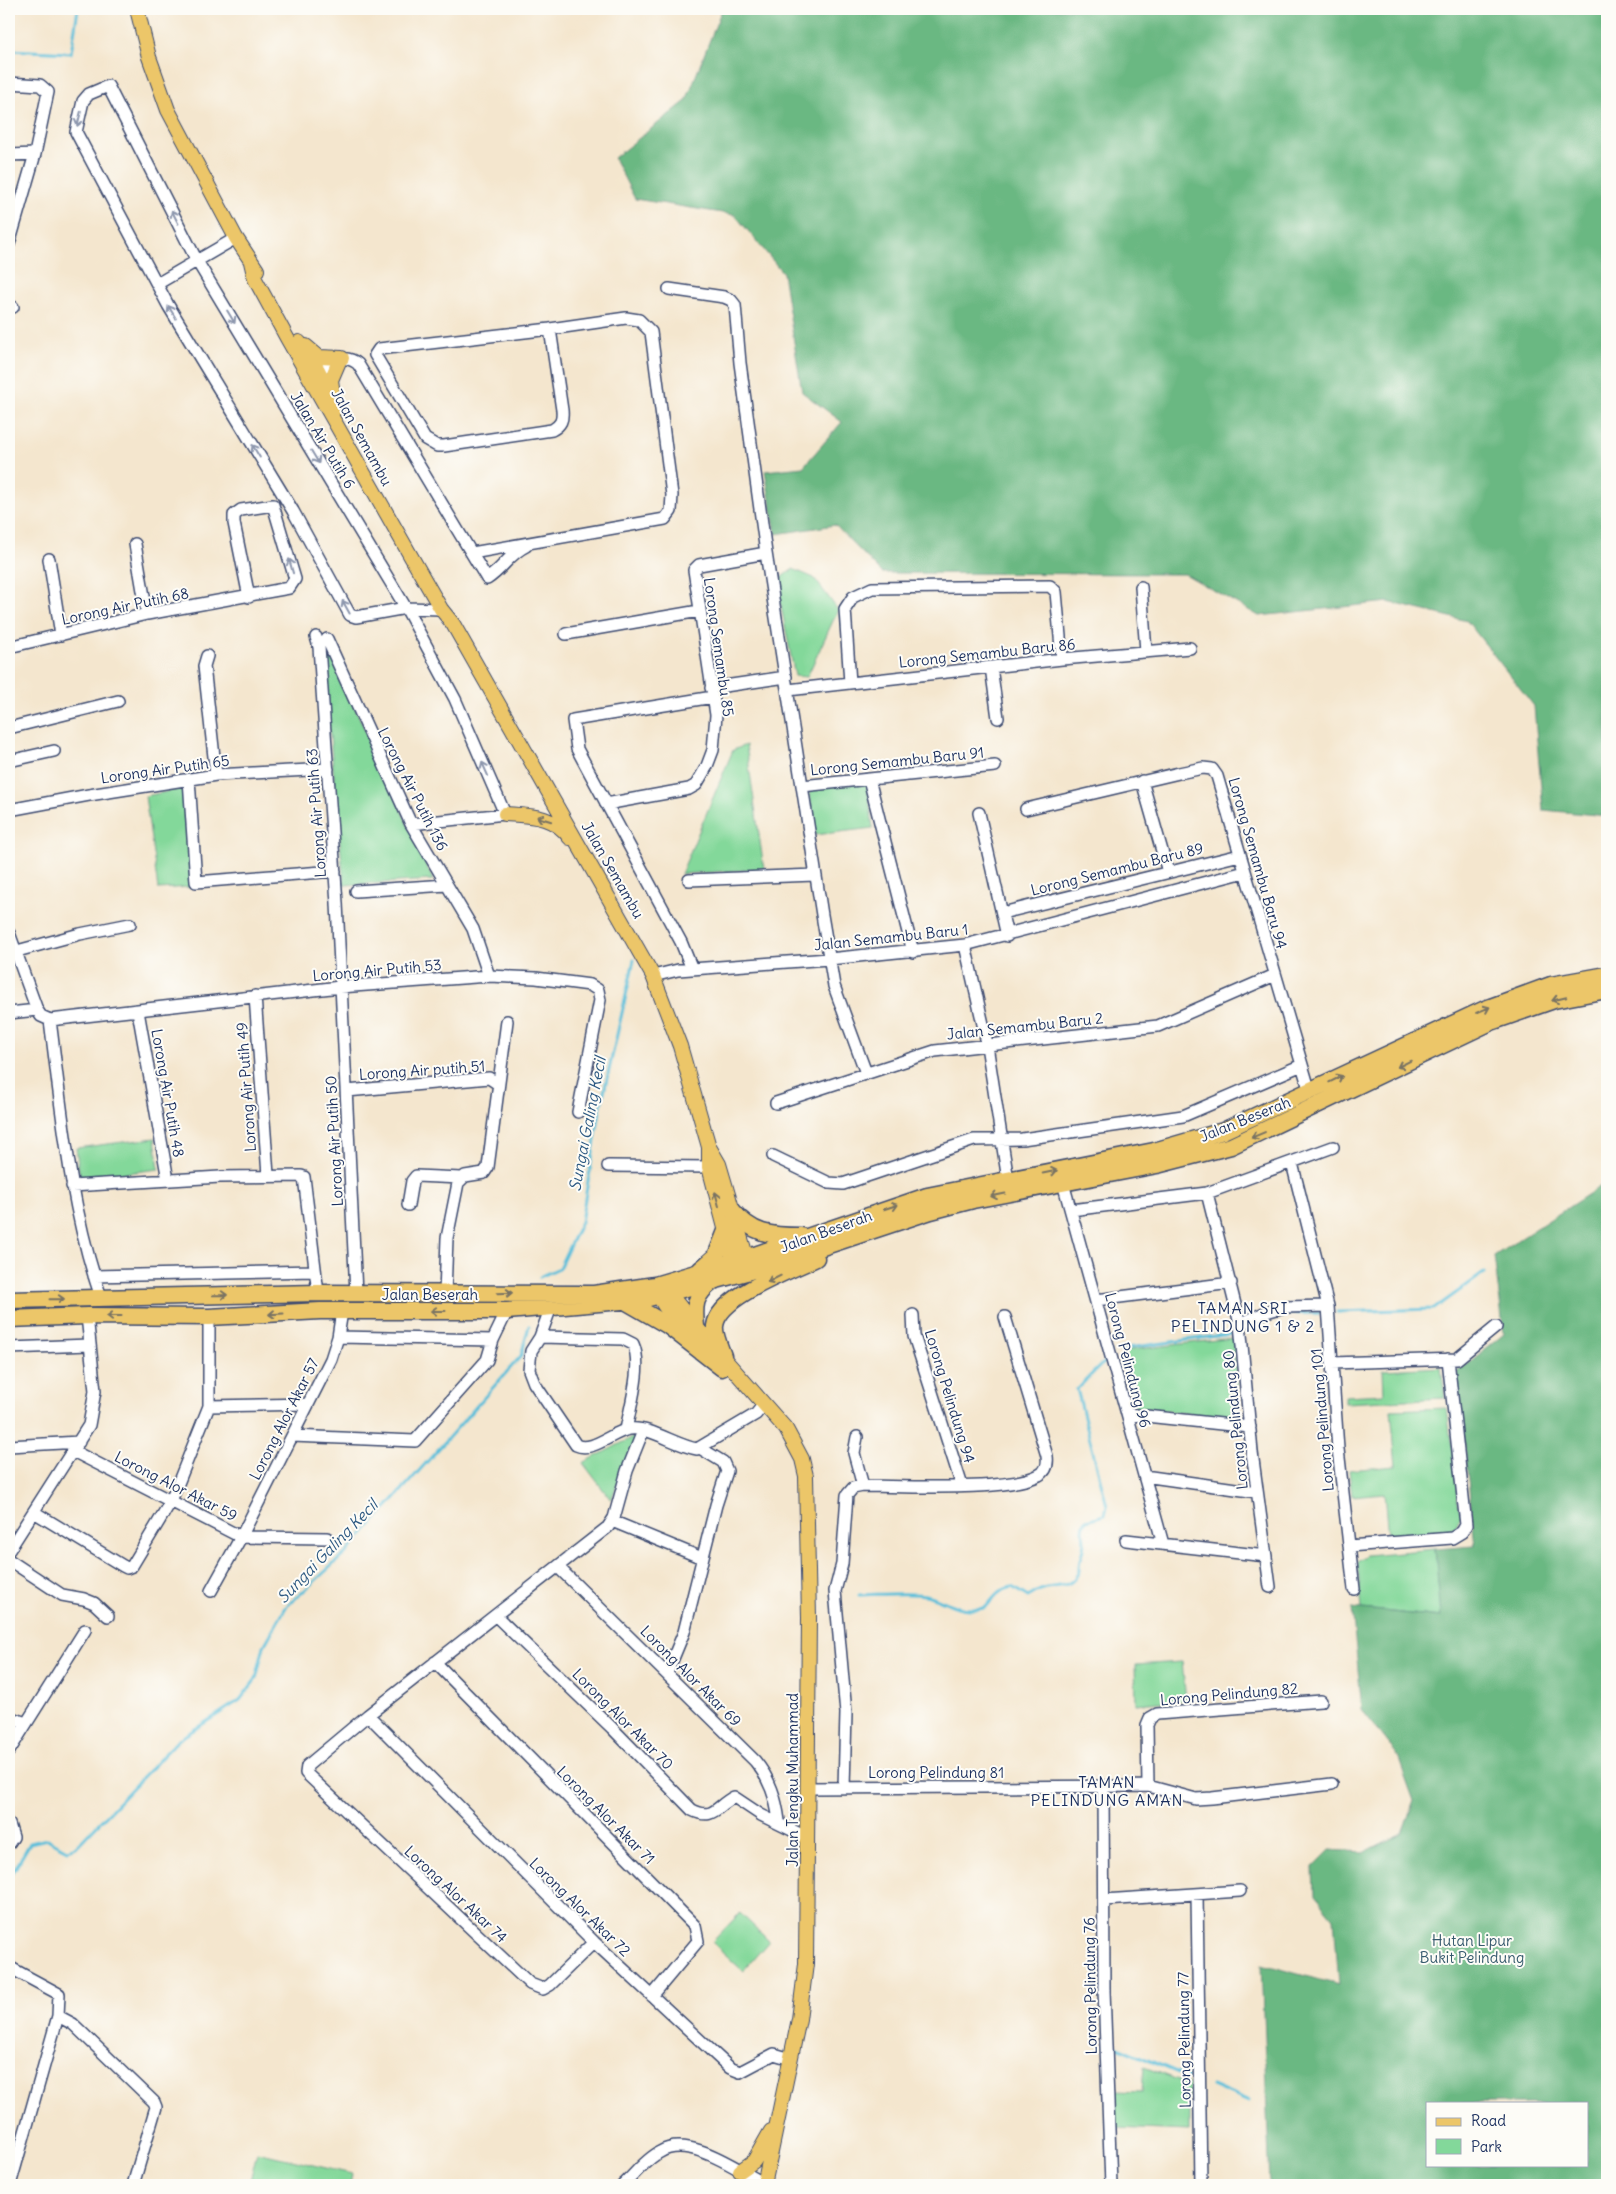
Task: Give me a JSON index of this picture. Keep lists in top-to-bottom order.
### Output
{
  "streets": {
    "highway": ["Jalan Beserah"],
    "main road": ["Jalan Semambu", "Jalan Tengku Muhammad"],
    "street": [
      "Jalan Air Putih 6",
      "Lorong Air Putih 68",
      "Lorong Semambu 85",
      "Lorong Semambu Baru 86",
      "Lorong Semambu Baru 91",
      "Lorong Air Putih 65",
      "Lorong Air Putih 136",
      "Lorong Air Putih 63",
      "Lorong Semambu Baru 94",
      "Lorong Semambu Baru 89",
      "Jalan Semambu Baru 1",
      "Lorong Air Putih 53",
      "Jalan Semambu Baru 2",
      "Lorong Air putih 51",
      "Lorong Air Putih 49",
      "Lorong Air Putih 48",
      "Lorong Air Putih 50",
      "Lorong Pelindung 96",
      "Lorong Pelindung 94",
      "Lorong Alor Akar 57",
      "Lorong Pelindung 80",
      "Lorong Pelindung 101",
      "Lorong Alor Akar 59",
      "Lorong Alor Akar 69",
      "Lorong Pelindung 82",
      "Lorong Alor Akar 70",
      "Lorong Pelindung 81",
      "Lorong Alor Akar 71",
      "Lorong Alor Akar 74",
      "Lorong Alor Akar 72",
      "Lorong Pelindung 76",
      "Lorong Pelindung 77"
    ]
  },
  "crossings": [
    ["Jalan Semambu", "Jalan Semambu Baru 1"],
    ["Jalan Semambu", "Jalan Beserah"],
    ["Lorong Semambu 85", "Lorong Semambu Baru 91"],
    ["Lorong Semambu Baru 86", "Lorong Semambu Baru 91"],
    ["Lorong Semambu Baru 91", "Jalan Semambu Baru 1"],
    ["Lorong Semambu Baru 91", "Jalan Semambu Baru 2"],
    ["Lorong Air Putih 65", "Lorong Air Putih 63"],
    ["Lorong Air Putih 136", "Lorong Air Putih 63"],
    ["Lorong Air Putih 136", "Lorong Air Putih 53"],
    ["Lorong Air Putih 63", "Lorong Air Putih 53"],
    ["Lorong Air Putih 63", "Lorong Air Putih 50"],
    ["Lorong Semambu Baru 94", "Lorong Semambu Baru 89"],
    ["Lorong Semambu Baru 94", "Jalan Semambu Baru 1"],
    ["Lorong Semambu Baru 94", "Jalan Semambu Baru 2"],
    ["Lorong Semambu Baru 94", "Jalan Beserah"],
    ["Lorong Air Putih 53", "Lorong Air Putih 49"],
    ["Lorong Air Putih 53", "Lorong Air Putih 48"],
    ["Lorong Air Putih 53", "Lorong Air Putih 50"],
    ["Lorong Air putih 51", "Lorong Air Putih 50"],
    ["Jalan Beserah", "Lorong Air Putih 50"],
    ["Jalan Beserah", "Lorong Pelindung 96"],
    ["Jalan Beserah", "Lorong Alor Akar 57"],
    ["Jalan Beserah", "Jalan Tengku Muhammad"],
    ["Lorong Alor Akar 57", "Lorong Alor Akar 59"],
    ["Lorong Alor Akar 69", "Lorong Alor Akar 70"],
    ["Lorong Pelindung 82", "Lorong Pelindung 81"],
    ["Lorong Pelindung 81", "Jalan Tengku Muhammad"],
    ["Lorong Pelindung 81", "Lorong Pelindung 76"],
    ["Jalan Tengku Muhammad", "Lorong Alor Akar 72"],
    ["Lorong Alor Akar 71", "Lorong Alor Akar 72"],
    ["Lorong Alor Akar 74", "Lorong Alor Akar 72"]
  ],
  "districts": ["TAMAN SRI PELINDUNG 1 & 2", "TAMAN PELINDUNG AMAN"],
  "water": ["Sungai Galing Kecil"],
  "parks": ["Hutan Lipur Bukit Pelindung"],
  "legend": ["Road", "Park"]
}
